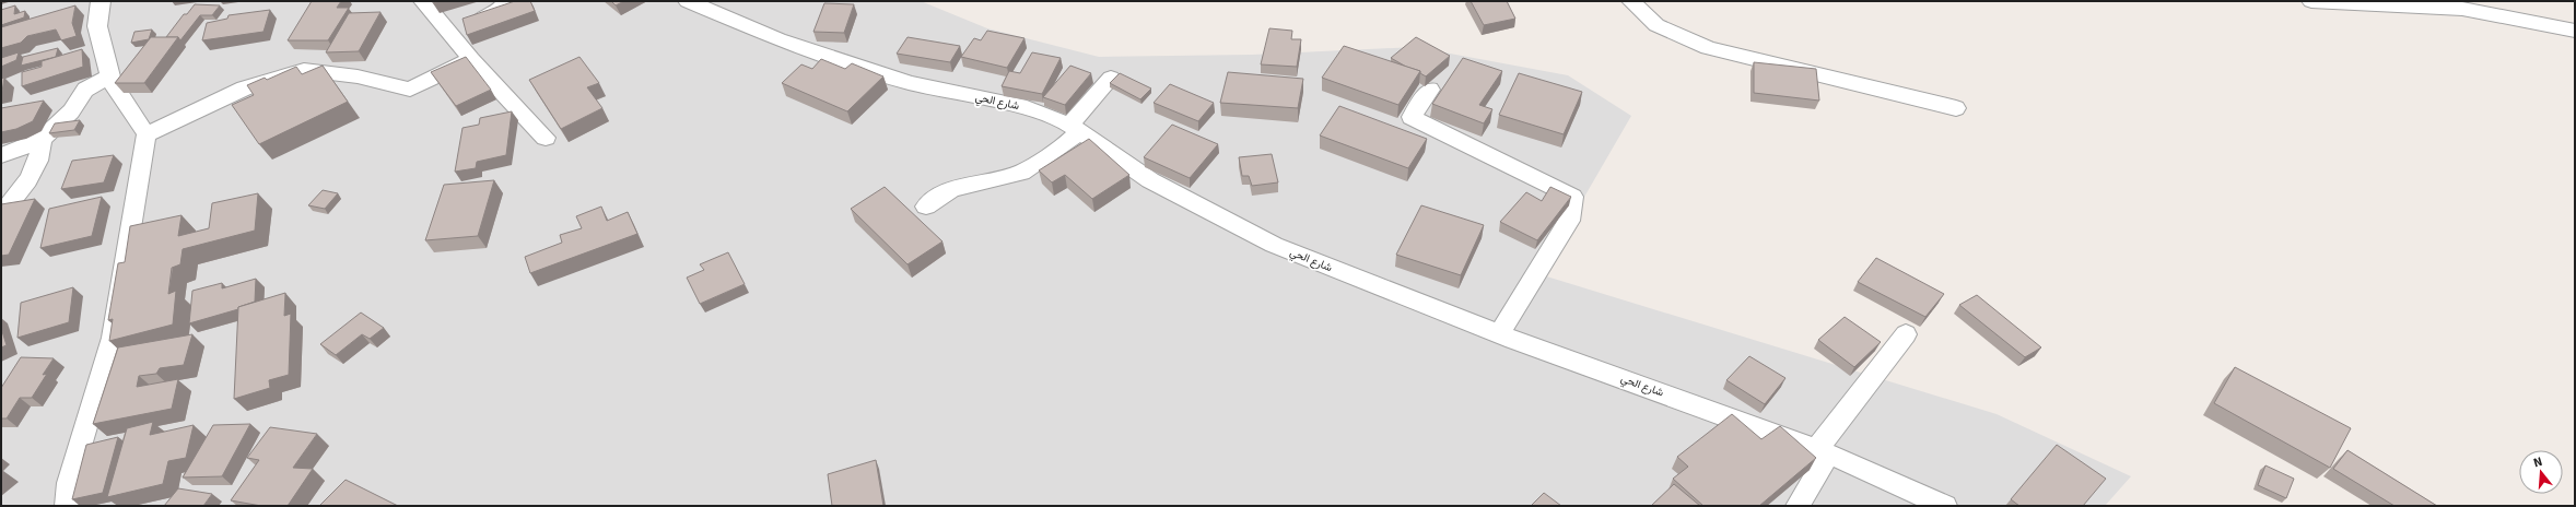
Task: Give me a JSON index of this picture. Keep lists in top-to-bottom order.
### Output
{
  "streets": {
    "street": ["شارع الحي"]
  },
  "north": "top"
}
